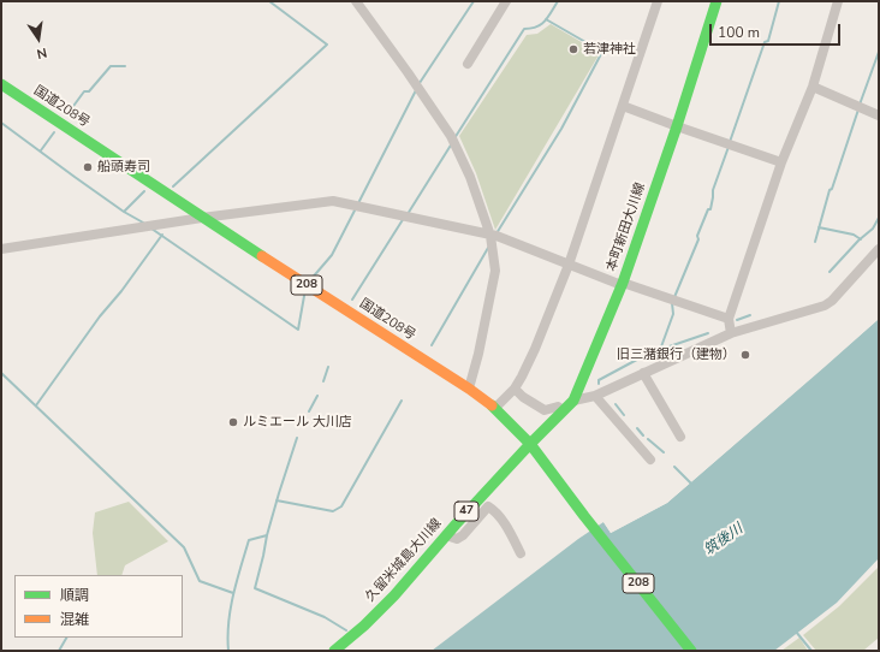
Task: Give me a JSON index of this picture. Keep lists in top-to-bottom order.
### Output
{
  "streets": {
    "main road": [
      "国道208号",
      "本町新田大川線",
      "208",
      "47",
      "久留米城島大川線"
    ]
  },
  "crossings": [
    ["国道208号", "本町新田大川線"],
    ["国道208号", "久留米城島大川線"],
    ["本町新田大川線", "久留米城島大川線"]
  ],
  "water": ["筑後川"],
  "places": [
    "若津神社",
    "船頭寿司",
    "旧三潴銀行（建物）",
    "ルミエール 大川店"
  ],
  "legend": ["順調", "混雑"],
  "scale_bar": "100 m",
  "north": "bottom"
}
